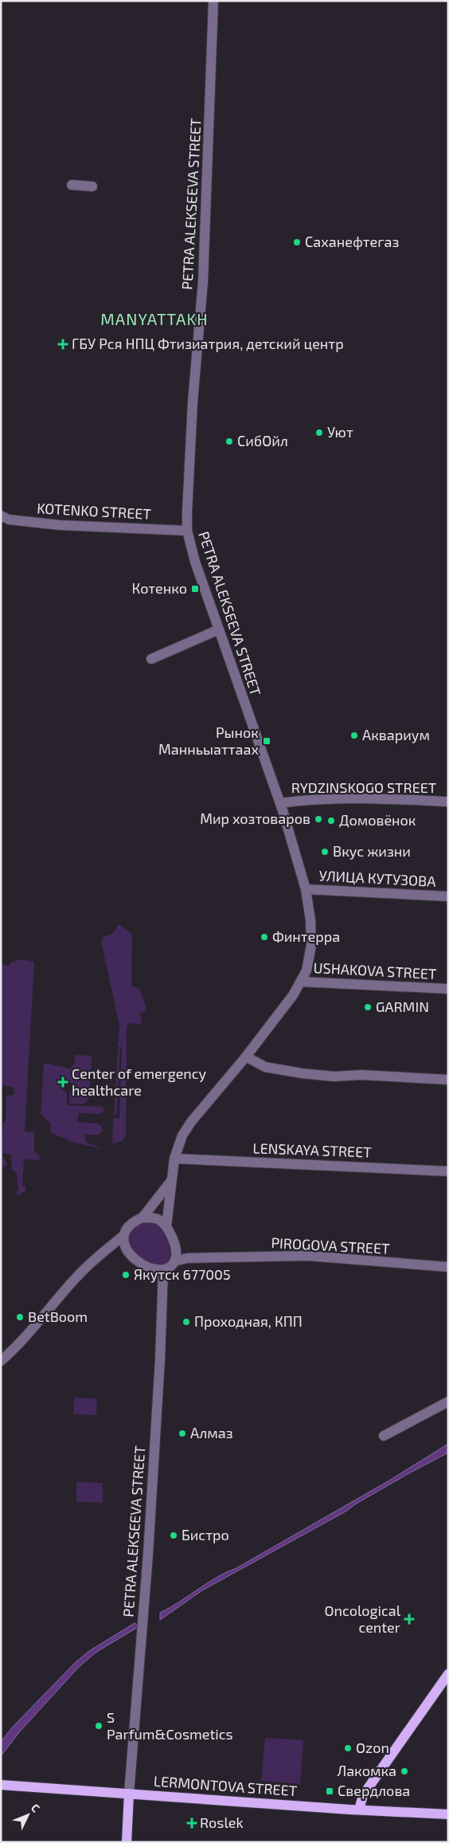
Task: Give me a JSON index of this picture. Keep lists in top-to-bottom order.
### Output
{
  "streets": {
    "main road": ["LERMONTOVA STREET"],
    "street": [
      "PETRA ALEKSEEVA STREET",
      "KOTENKO STREET",
      "RYDZINSKOGO STREET",
      "УЛИЦА КУТУЗОВА",
      "USHAKOVA STREET",
      "LENSKAYA STREET",
      "PIROGOVA STREET"
    ]
  },
  "crossings": [
    ["PETRA ALEKSEEVA STREET", "KOTENKO STREET"],
    ["PETRA ALEKSEEVA STREET", "RYDZINSKOGO STREET"],
    ["PETRA ALEKSEEVA STREET", "УЛИЦА КУТУЗОВА"],
    ["PETRA ALEKSEEVA STREET", "USHAKOVA STREET"],
    ["PETRA ALEKSEEVA STREET", "LENSKAYA STREET"],
    ["PETRA ALEKSEEVA STREET", "PIROGOVA STREET"],
    ["PETRA ALEKSEEVA STREET", "LERMONTOVA STREET"]
  ],
  "districts": ["MANYATTAKH"],
  "places": {
    "other": [
      "Саханефтегаз",
      "Уют",
      "СибОйл",
      "Аквариум",
      "Мир хозтоваров",
      "Домовёнок",
      "Вкус жизни",
      "Финтерра",
      "GARMIN",
      "Якутск 677005",
      "BetBoom",
      "Проходная, КПП",
      "Алмаз",
      "Бистро",
      "S Parfum&Cosmetics",
      "Ozon",
      "Лакомка"
    ],
    "health": [
      "ГБУ Рся НПЦ Фтизиатрия, детский центр",
      "Center of emergency healthcare",
      "Oncological center",
      "Roslek"
    ],
    "transit": ["Котенко", "Рынок Манньыаттаах", "Свердлова"]
  },
  "north": "top right"
}
